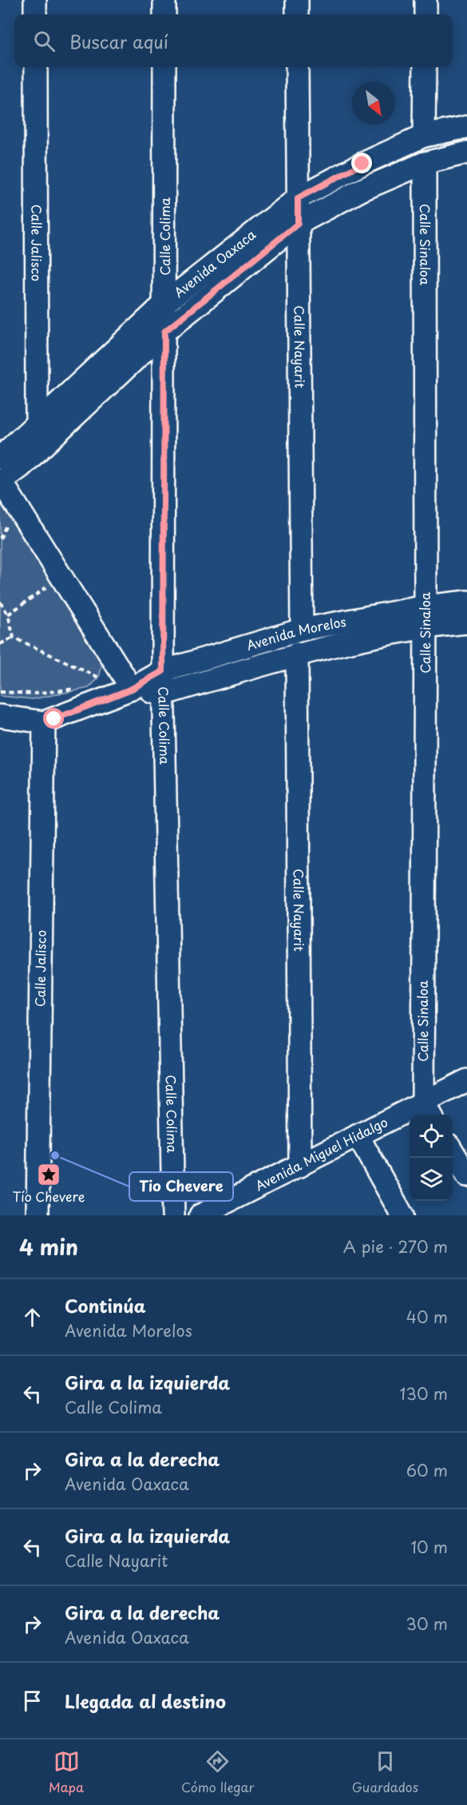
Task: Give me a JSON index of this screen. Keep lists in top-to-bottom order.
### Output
{
  "streets": {
    "street": [
      "Calle Colima",
      "Calle Jalisco",
      "Calle Sinaloa",
      "Avenida Oaxaca",
      "Calle Nayarit",
      "Avenida Morelos",
      "Avenida Miguel Hidalgo"
    ]
  },
  "crossings": [
    ["Calle Colima", "Avenida Oaxaca"],
    ["Calle Colima", "Avenida Morelos"],
    ["Calle Jalisco", "Avenida Oaxaca"],
    ["Calle Jalisco", "Avenida Morelos"],
    ["Calle Sinaloa", "Avenida Oaxaca"],
    ["Calle Sinaloa", "Avenida Morelos"],
    ["Calle Sinaloa", "Avenida Miguel Hidalgo"],
    ["Avenida Oaxaca", "Calle Nayarit"],
    ["Calle Nayarit", "Avenida Morelos"],
    ["Calle Nayarit", "Avenida Miguel Hidalgo"]
  ],
  "places": {
    "other": ["Tio Chevere"],
    "place": ["Tío Chevere"]
  },
  "north": "bottom right",
  "page": {
    "search": "Buscar aquí",
    "heading": ["4 min", "A pie · 270 m"],
    "list": [
      ["Continúa", "Avenida Morelos", "40 m"],
      ["Gira a la izquierda", "Calle Colima", "130 m"],
      ["Gira a la derecha", "Avenida Oaxaca", "60 m"],
      ["Gira a la izquierda", "Calle Nayarit", "10 m"],
      ["Gira a la derecha", "Avenida Oaxaca", "30 m"],
      "Llegada al destino"
    ],
    "nav": ["Mapa", "Cómo llegar", "Guardados"]
  }
}
